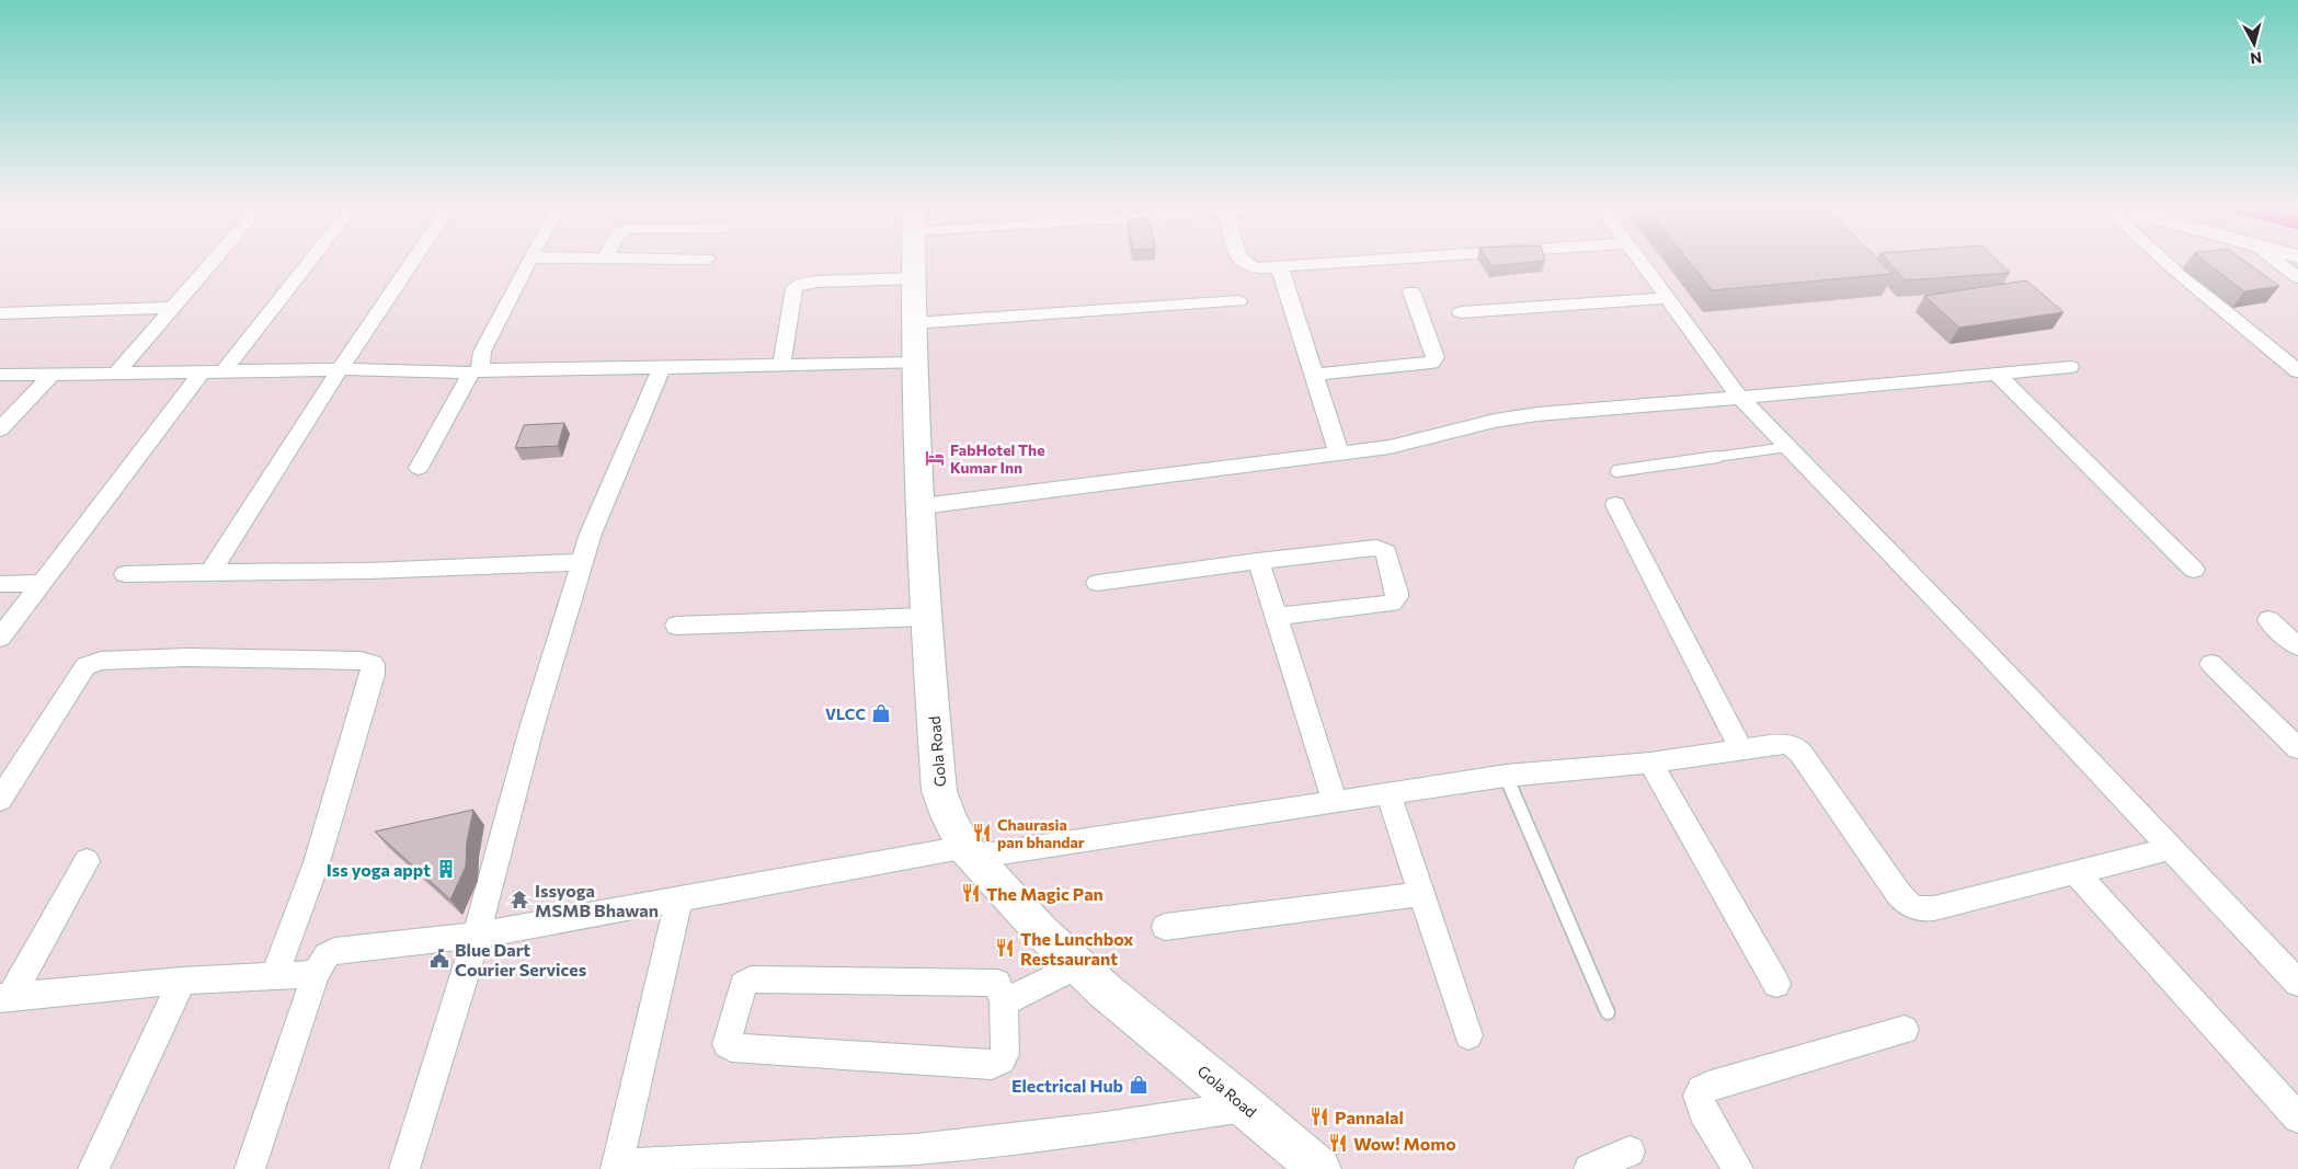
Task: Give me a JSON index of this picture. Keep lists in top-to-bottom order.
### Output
{
  "streets": {
    "street": ["Gola Road"]
  },
  "places": {
    "hotel": ["FabHotel The Kumar Inn"],
    "shop": ["VLCC", "Electrical Hub"],
    "restaurant": [
      "Chaurasia pan bhandar",
      "The Magic Pan",
      "The Lunchbox Restsaurant",
      "Pannalal",
      "Wow! Momo"
    ],
    "building": ["Iss yoga appt"],
    "temple": ["Issyoga MSMB Bhawan"],
    "public building": ["Blue Dart Courier Services"]
  },
  "north": "bottom"
}
